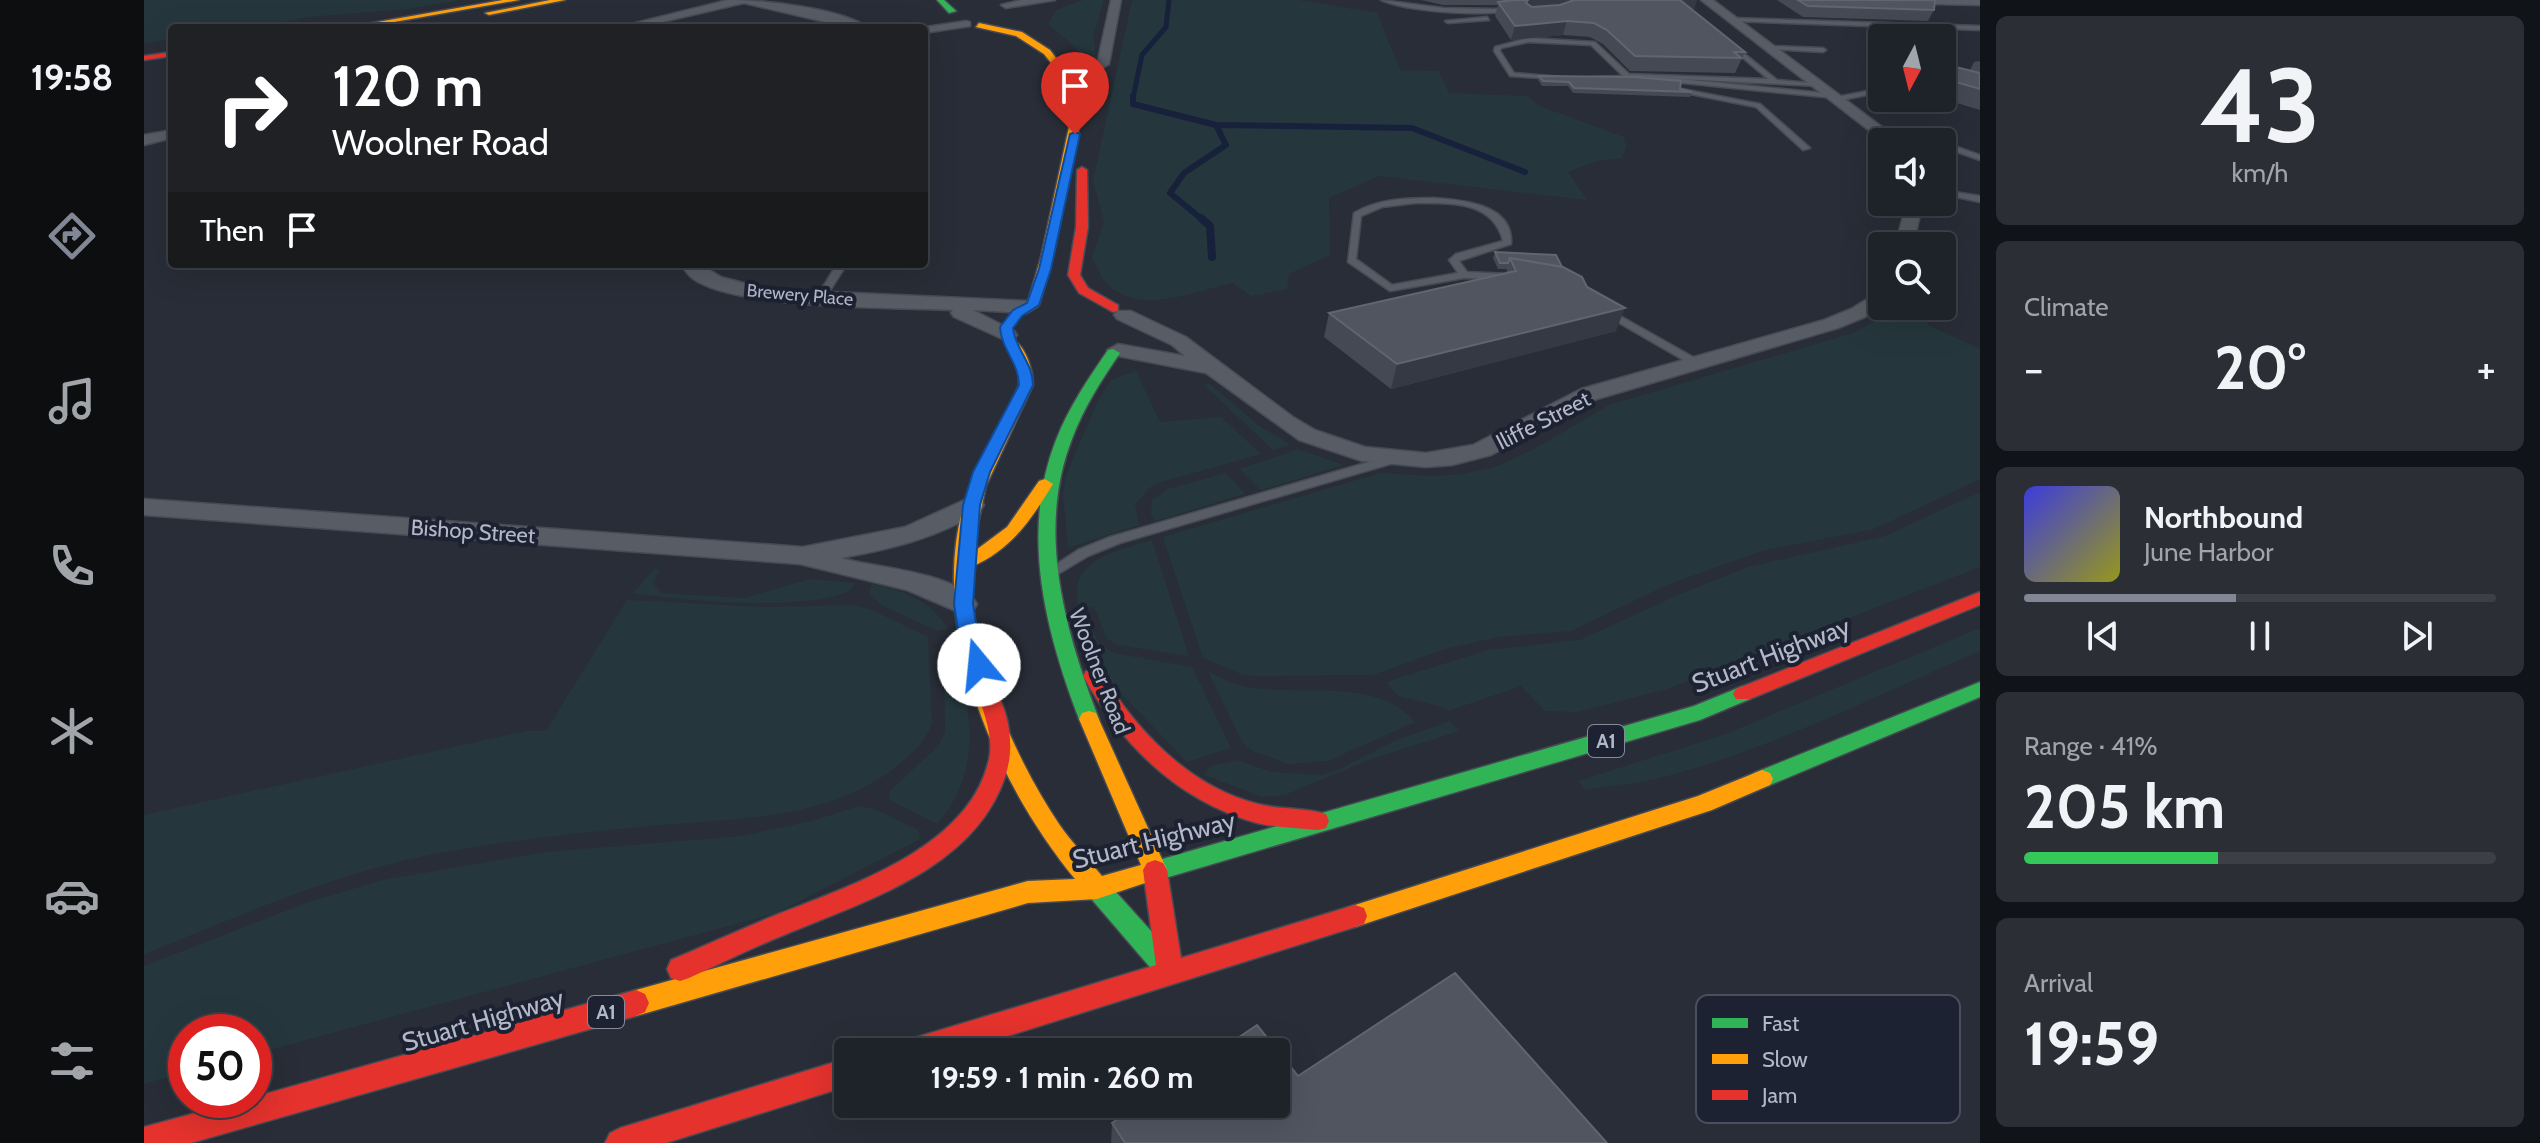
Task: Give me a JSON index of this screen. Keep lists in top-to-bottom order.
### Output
{
  "streets": {
    "main road": ["Stuart Highway", "Woolner Road", "A1"],
    "street": ["Brewery Place", "Iliffe Street", "Bishop Street"]
  },
  "crossings": [
    ["Iliffe Street", "Woolner Road"],
    ["Stuart Highway", "Woolner Road"]
  ],
  "legend": ["Fast", "Slow", "Jam"],
  "north": "bottom",
  "page": {
    "tabs": "19:58",
    "tile": [
      ["43", "km/h"],
      "Climate",
      ["Range · 41%", "205 km"],
      ["Arrival", "19:59"]
    ],
    "turn": ["120 m", "Woolner Road"],
    "then": "Then",
    "heat": ["−", "20°", "+"],
    "song": ["Northbound", "June Harbor"],
    "limit": "50",
    "trip": "19:59 · 1 min · 260 m"
  }
}
